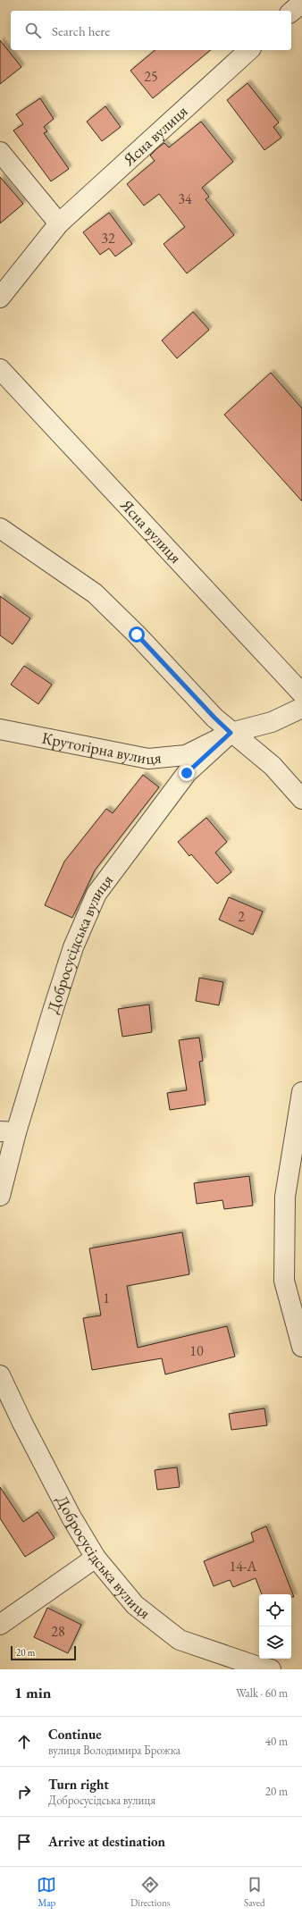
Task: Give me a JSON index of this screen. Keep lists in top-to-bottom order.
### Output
{
  "streets": {
    "street": ["Ясна вулиця", "Крутогірна вулиця", "Добросусідська вулиця"]
  },
  "crossings": [
    ["Крутогірна вулиця", "Добросусідська вулиця"]
  ],
  "house_numbers": [
    "25",
    "34",
    "32",
    "2",
    "1",
    "10",
    "14-А",
    "28"
  ],
  "scale_bar": "20 m",
  "page": {
    "search": "Search here",
    "scale": "20 m",
    "heading": ["1 min", "Walk · 60 m"],
    "list": [
      ["Continue", "вулиця Володимира Брожка", "40 m"],
      ["Turn right", "Добросусідська вулиця", "20 m"],
      "Arrive at destination"
    ],
    "nav": ["Map", "Directions", "Saved"]
  }
}
